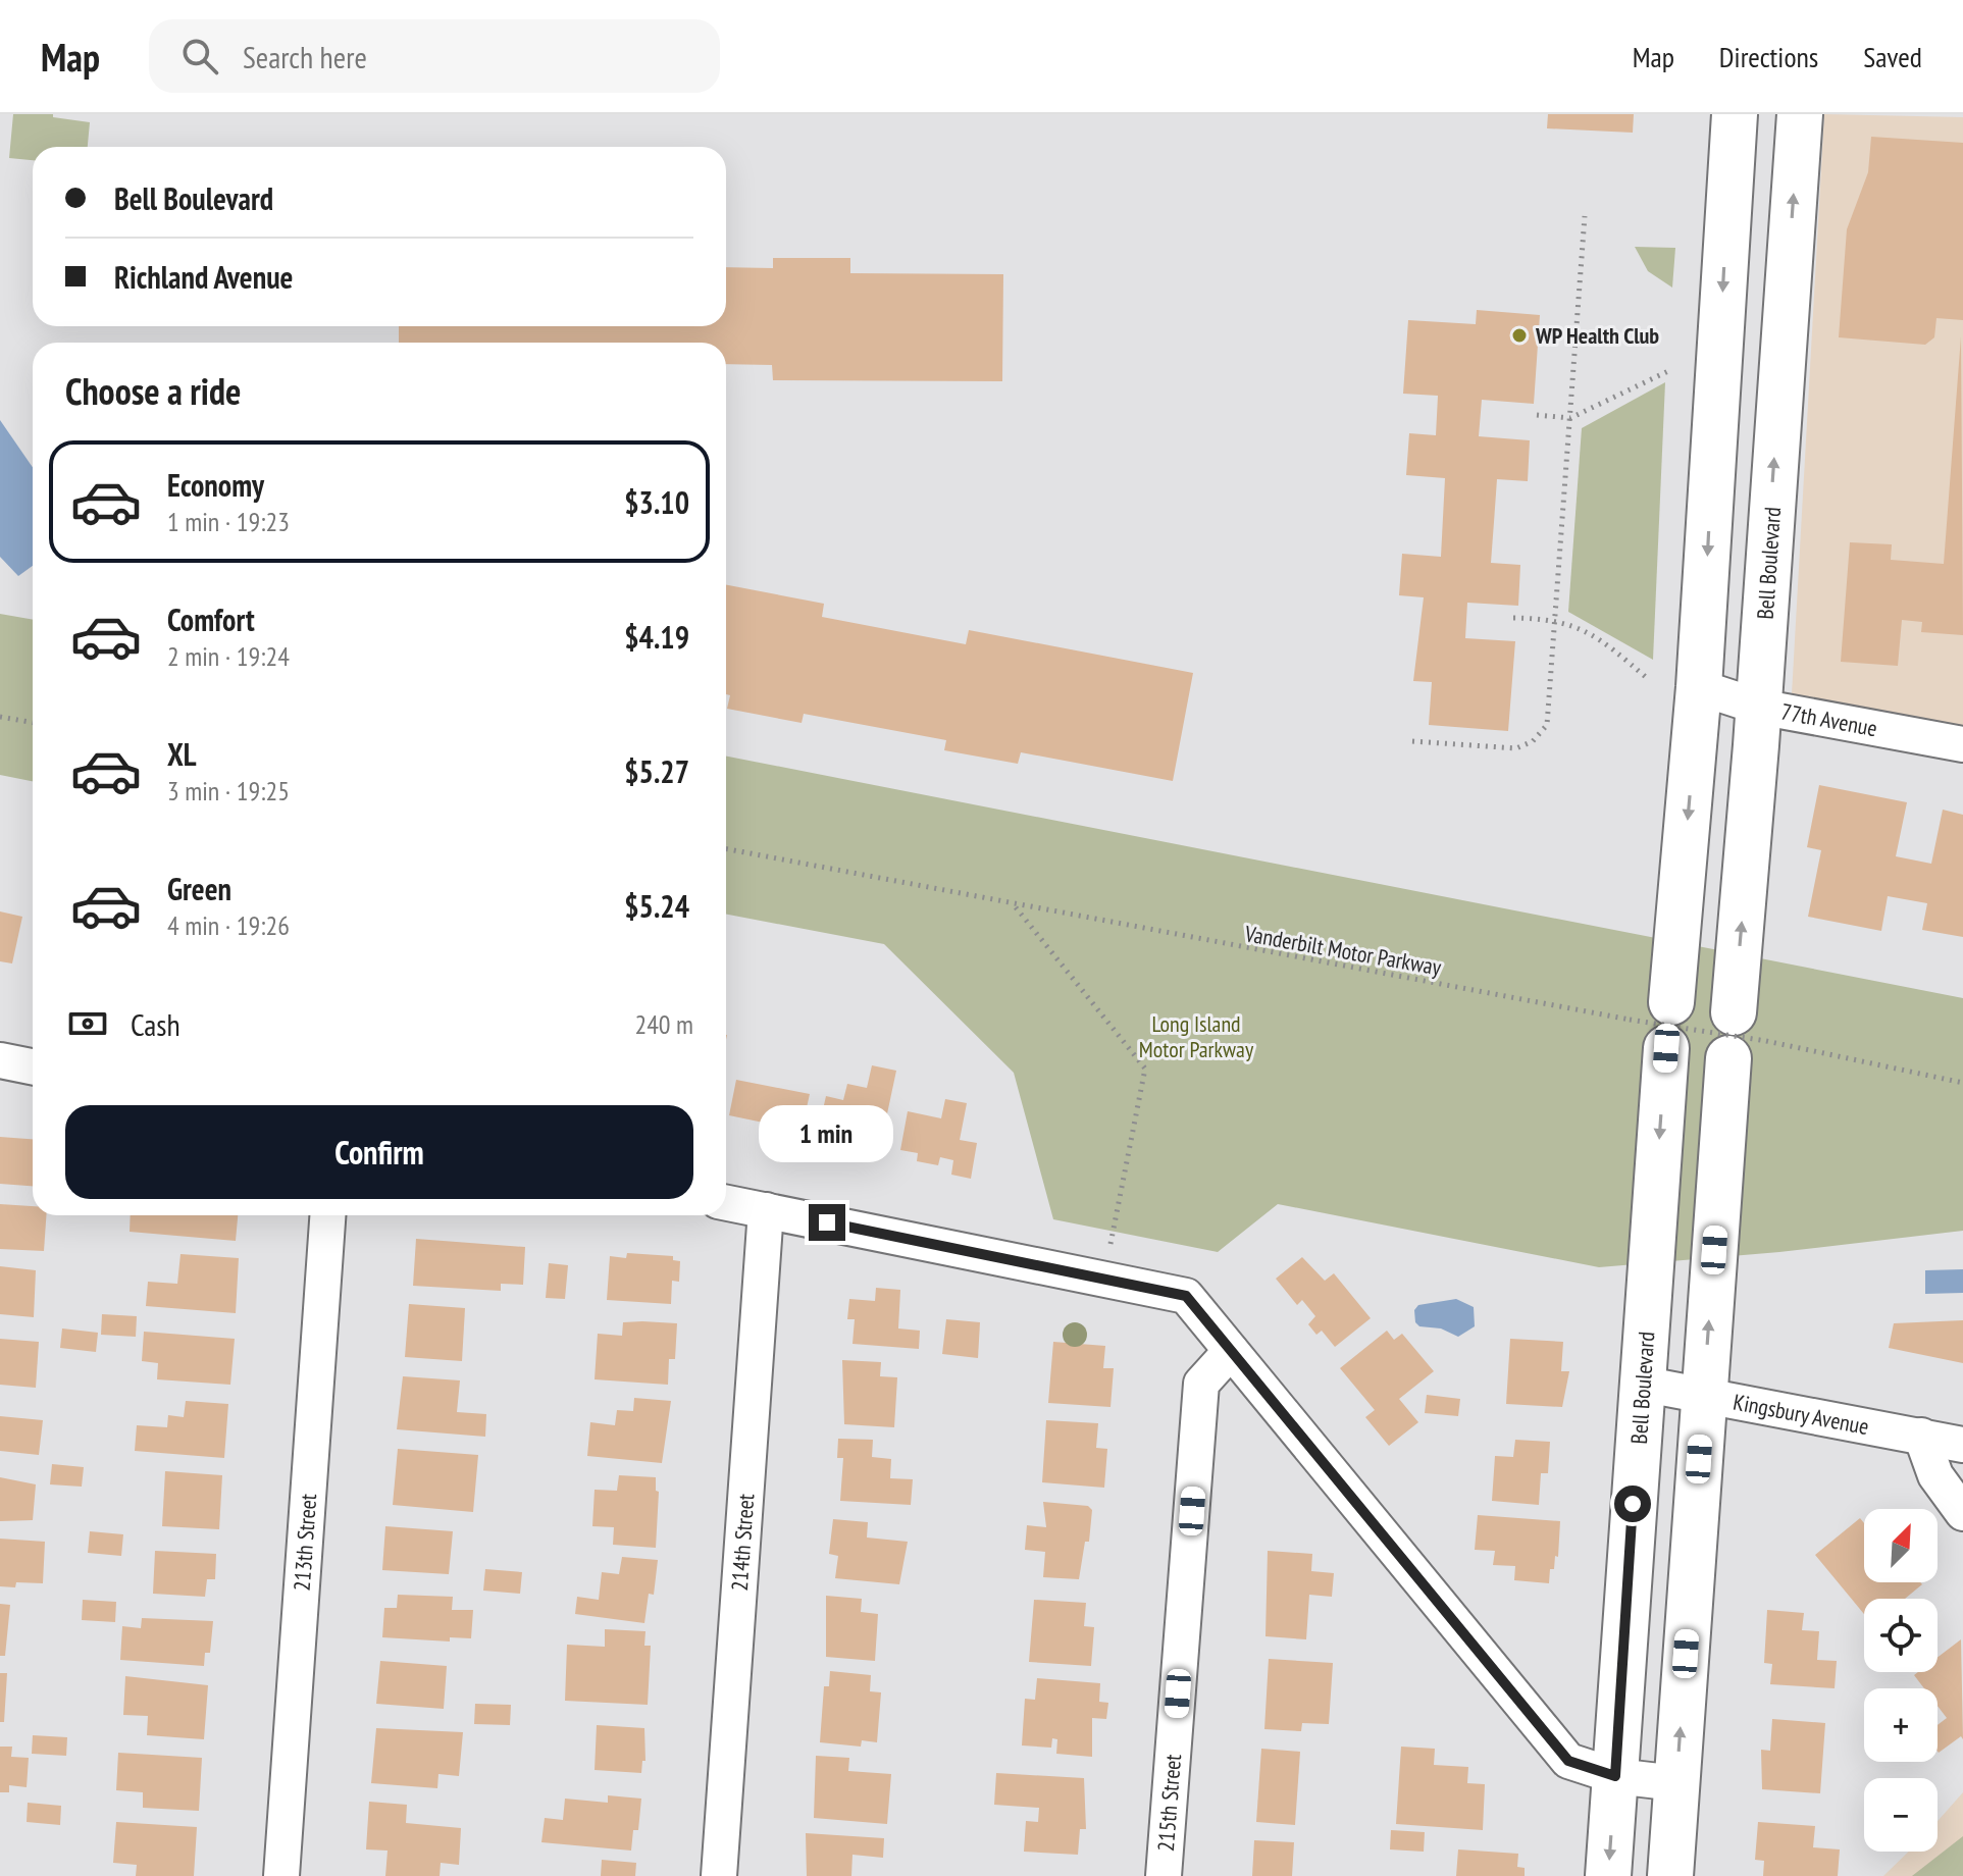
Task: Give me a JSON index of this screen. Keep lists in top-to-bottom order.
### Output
{
  "streets": {
    "street": [
      "Bell Boulevard",
      "77th Avenue",
      "Kingsbury Avenue",
      "213th Street",
      "214th Street",
      "215th Street"
    ],
    "path": ["Vanderbilt Motor Parkway"]
  },
  "crossings": [
    ["Bell Boulevard", "77th Avenue"],
    ["Bell Boulevard", "Vanderbilt Motor Parkway"],
    ["Bell Boulevard", "Kingsbury Avenue"]
  ],
  "parks": ["Long Island Motor Parkway"],
  "places": ["WP Health Club"],
  "north": "top right",
  "page": {
    "header": "Map",
    "search": "Search here",
    "nav": ["Map", "Directions", "Saved"],
    "banner": ["Bell Boulevard", "Richland Avenue"],
    "heading": "Choose a ride",
    "list": [
      {
        "name": "Economy",
        "note": "1 min · 19:23",
        "value": "$3.10"
      },
      {
        "name": "Comfort",
        "note": "2 min · 19:24",
        "value": "$4.19"
      },
      {
        "name": "XL",
        "note": "3 min · 19:25",
        "value": "$5.27"
      },
      {
        "name": "Green",
        "note": "4 min · 19:26",
        "value": "$5.24"
      }
    ],
    "pay": ["Cash", "240 m"],
    "buttons": "Confirm",
    "bubble": "1 min",
    "map_buttons": ["+", "−"]
  }
}
